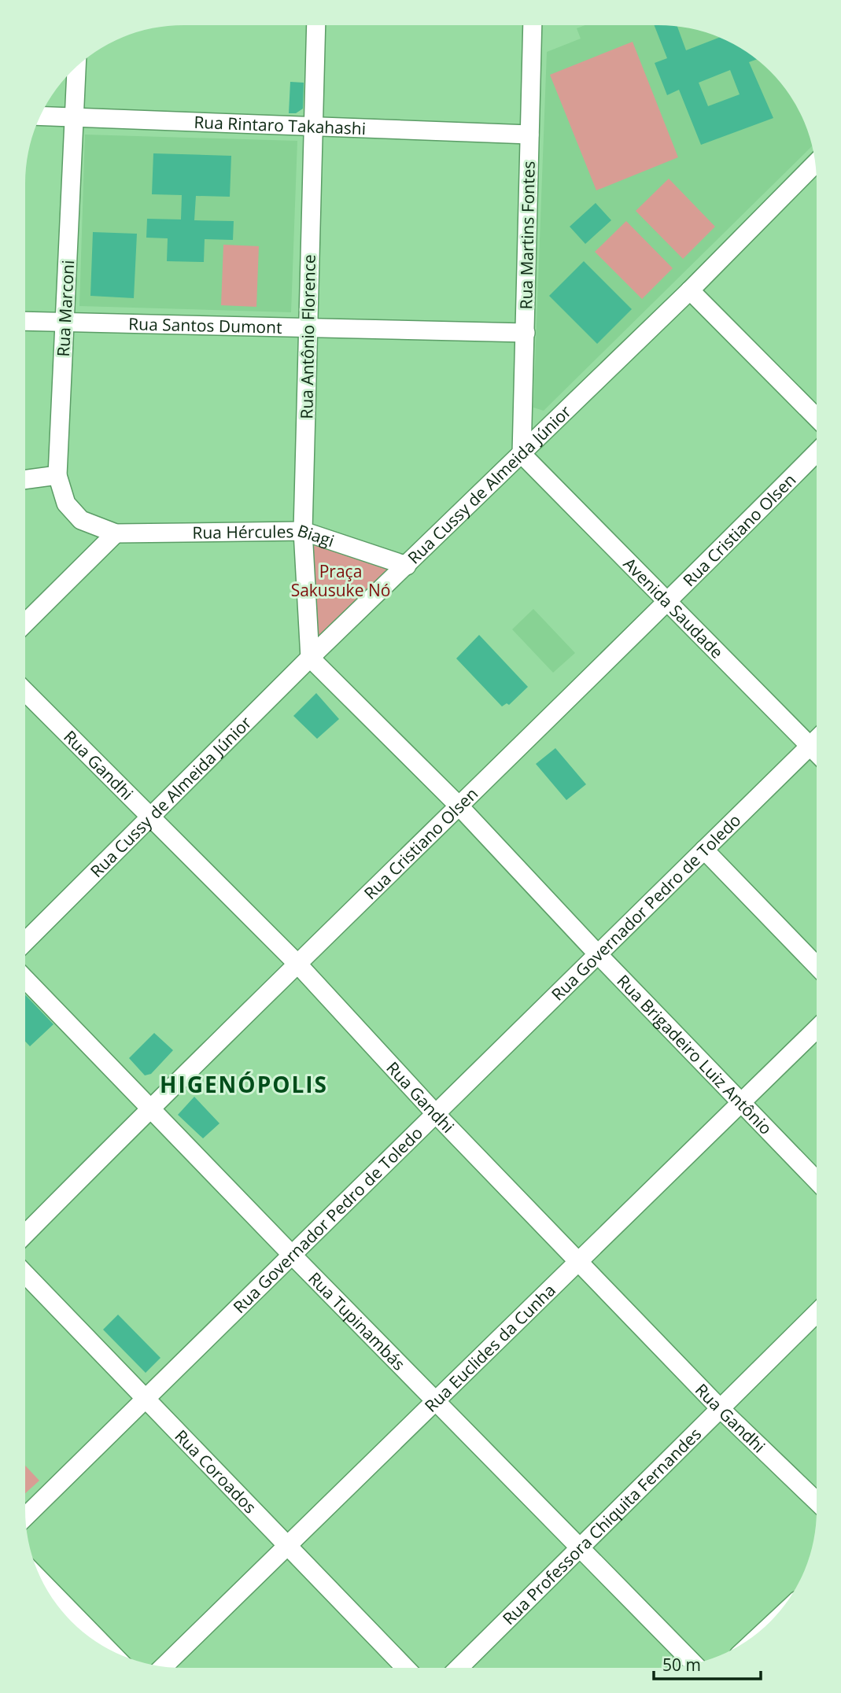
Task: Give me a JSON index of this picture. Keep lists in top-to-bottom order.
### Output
{
  "streets": {
    "street": [
      "Rua Rintaro Takahashi",
      "Rua Martins Fontes",
      "Rua Marconi",
      "Rua Santos Dumont",
      "Rua Antônio Florence",
      "Rua Cussy de Almeida Júnior",
      "Rua Cristiano Olsen",
      "Rua Hércules Biagi",
      "Avenida Saudade",
      "Rua Gandhi",
      "Rua Governador Pedro de Toledo",
      "Rua Brigadeiro Luiz Antônio",
      "Rua Tupinambás",
      "Rua Euclides da Cunha",
      "Rua Coroados",
      "Rua Professora Chiquita Fernandes"
    ]
  },
  "crossings": [
    ["Rua Rintaro Takahashi", "Rua Martins Fontes"],
    ["Rua Rintaro Takahashi", "Rua Marconi"],
    ["Rua Rintaro Takahashi", "Rua Antônio Florence"],
    ["Rua Martins Fontes", "Rua Santos Dumont"],
    ["Rua Martins Fontes", "Rua Cussy de Almeida Júnior"],
    ["Rua Martins Fontes", "Avenida Saudade"],
    ["Rua Marconi", "Rua Santos Dumont"],
    ["Rua Marconi", "Rua Hércules Biagi"],
    ["Rua Santos Dumont", "Rua Antônio Florence"],
    ["Rua Antônio Florence", "Rua Cussy de Almeida Júnior"],
    ["Rua Antônio Florence", "Rua Hércules Biagi"],
    ["Rua Antônio Florence", "Rua Brigadeiro Luiz Antônio"],
    ["Rua Cussy de Almeida Júnior", "Rua Hércules Biagi"],
    ["Rua Cussy de Almeida Júnior", "Avenida Saudade"],
    ["Rua Cussy de Almeida Júnior", "Rua Gandhi"],
    ["Rua Cussy de Almeida Júnior", "Rua Brigadeiro Luiz Antônio"],
    ["Rua Cristiano Olsen", "Avenida Saudade"],
    ["Rua Cristiano Olsen", "Rua Gandhi"],
    ["Rua Cristiano Olsen", "Rua Brigadeiro Luiz Antônio"],
    ["Rua Cristiano Olsen", "Rua Tupinambás"],
    ["Avenida Saudade", "Rua Governador Pedro de Toledo"],
    ["Rua Gandhi", "Rua Governador Pedro de Toledo"],
    ["Rua Gandhi", "Rua Euclides da Cunha"],
    ["Rua Gandhi", "Rua Professora Chiquita Fernandes"],
    ["Rua Governador Pedro de Toledo", "Rua Brigadeiro Luiz Antônio"],
    ["Rua Governador Pedro de Toledo", "Rua Tupinambás"],
    ["Rua Governador Pedro de Toledo", "Rua Coroados"],
    ["Rua Brigadeiro Luiz Antônio", "Rua Euclides da Cunha"],
    ["Rua Tupinambás", "Rua Euclides da Cunha"],
    ["Rua Tupinambás", "Rua Professora Chiquita Fernandes"],
    ["Rua Euclides da Cunha", "Rua Coroados"]
  ],
  "districts": ["HIGENÓPOLIS"],
  "parks": ["Praça Sakusuke Nó"],
  "scale_bar": "50 m"
}
